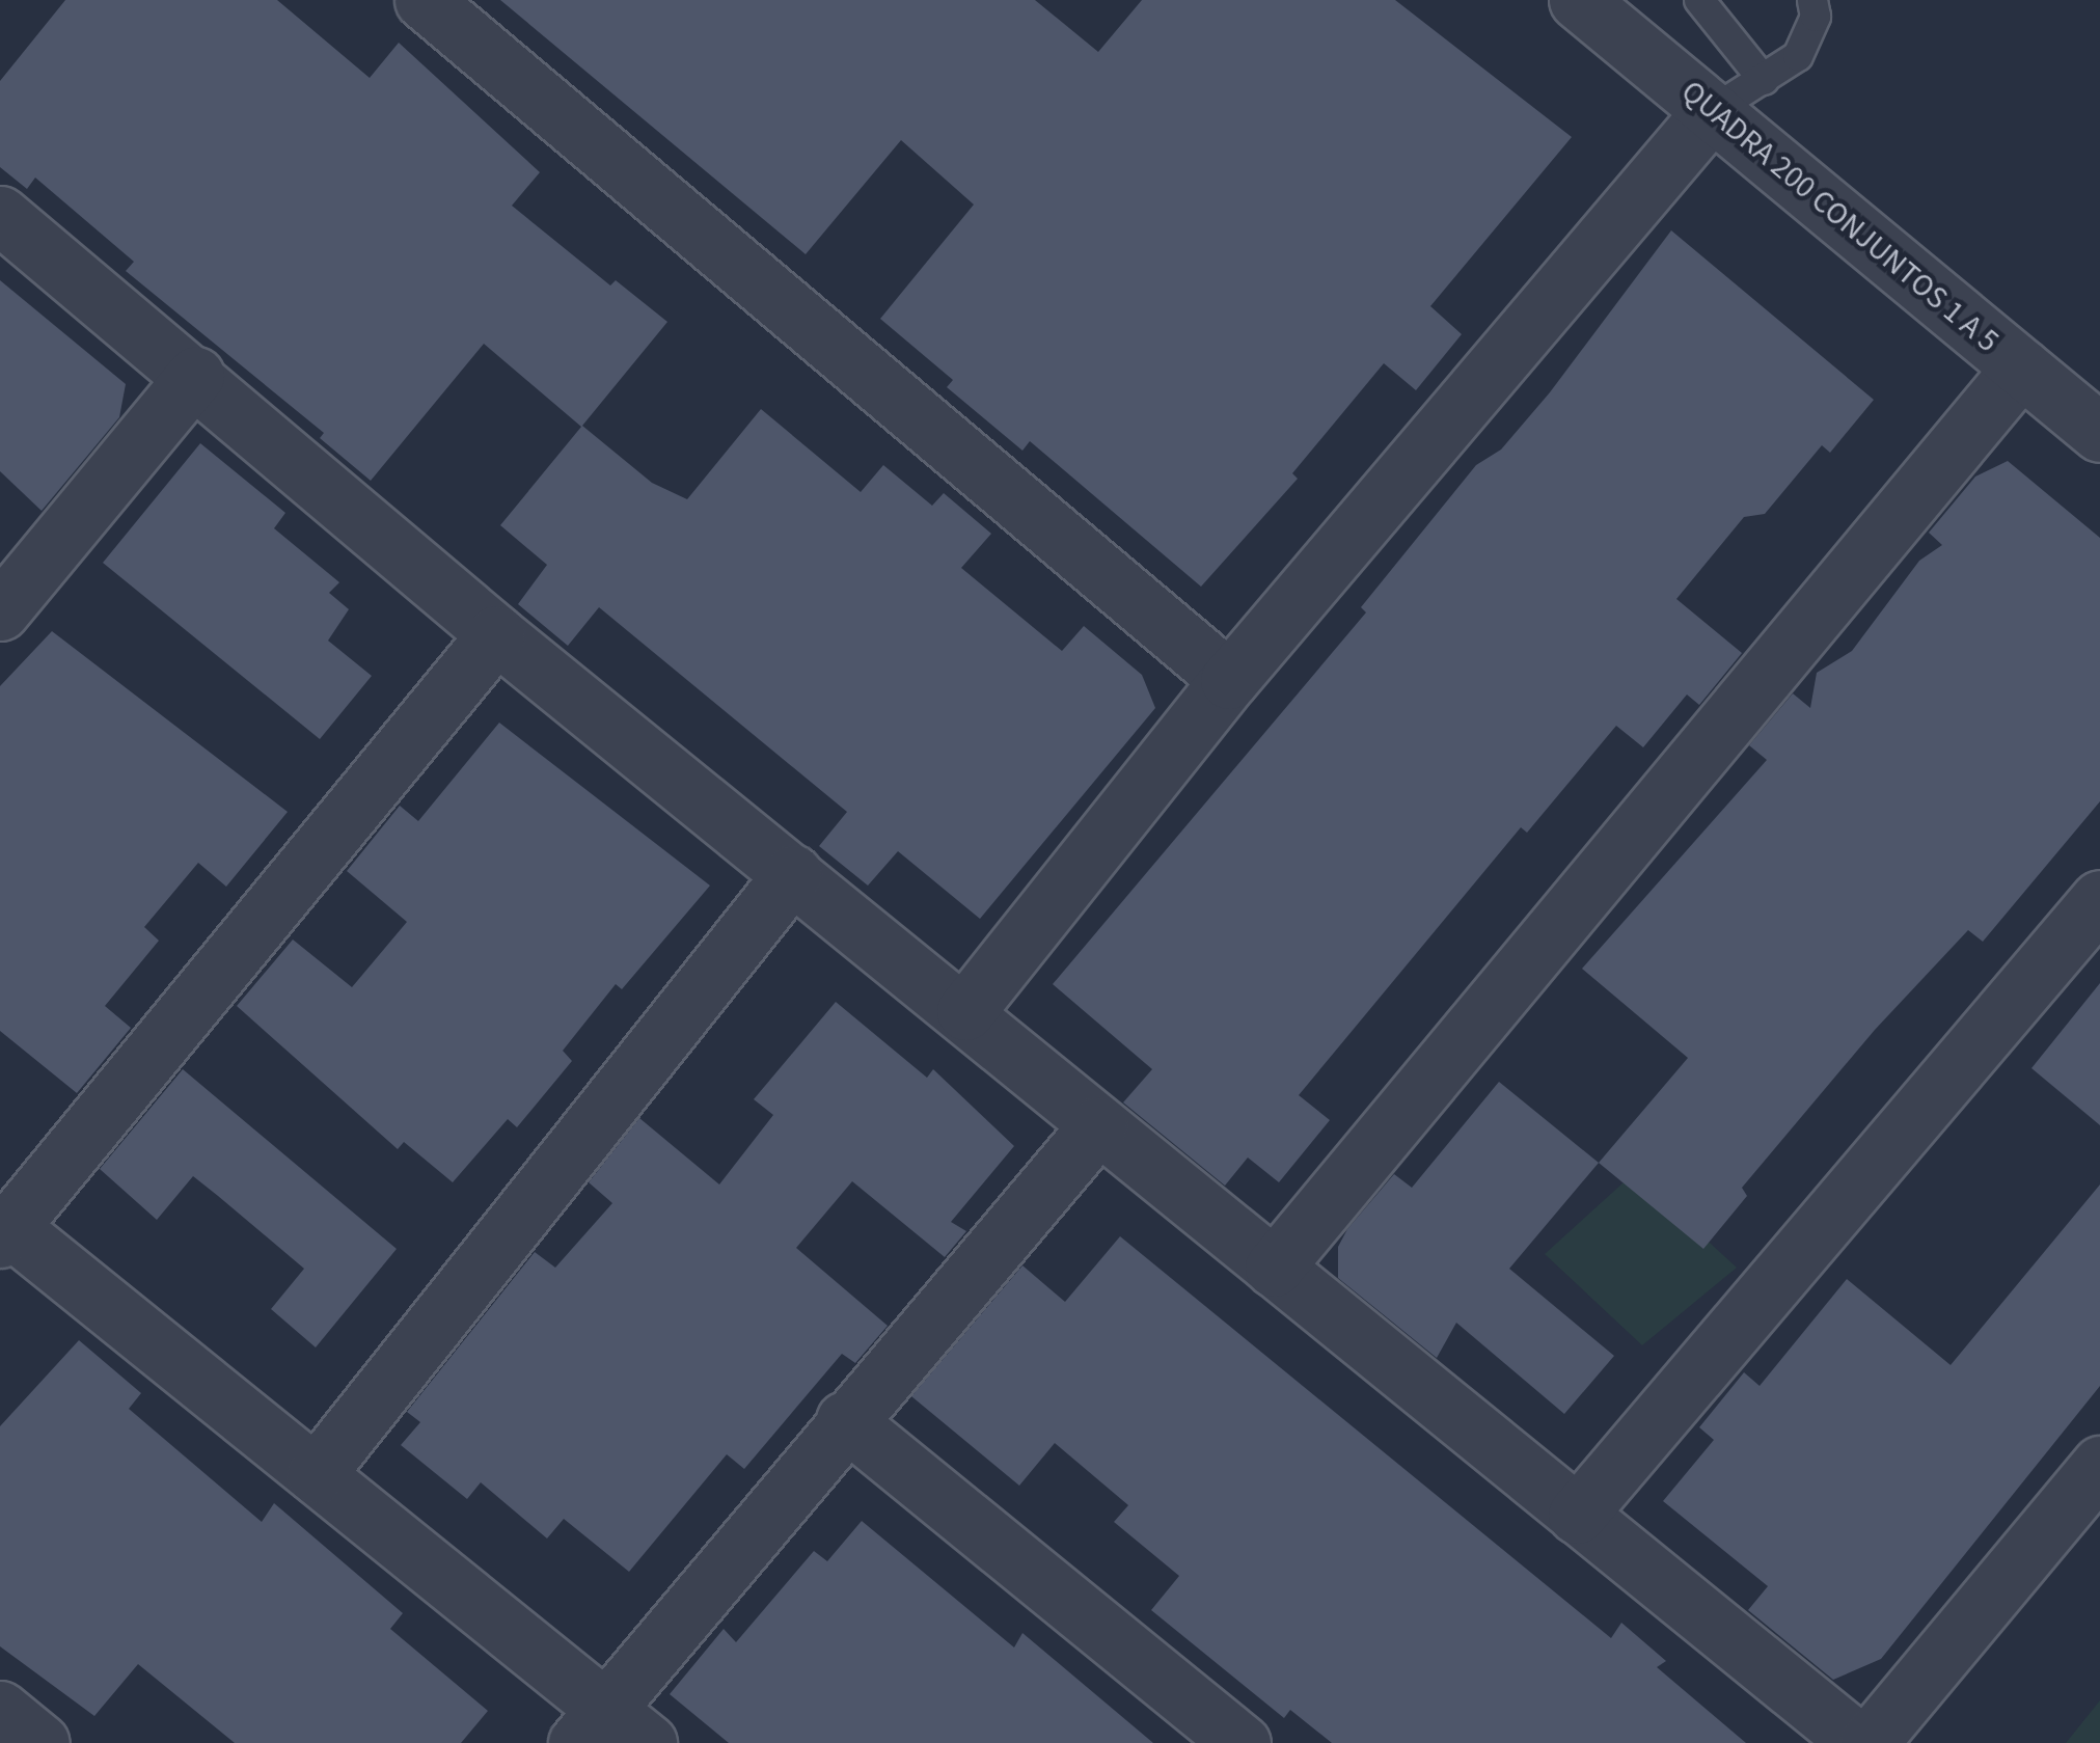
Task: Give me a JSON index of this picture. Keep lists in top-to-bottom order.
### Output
{
  "streets": {
    "street": ["QUADRA 200 CONJUNTOS 1 A 5"]
  }
}
